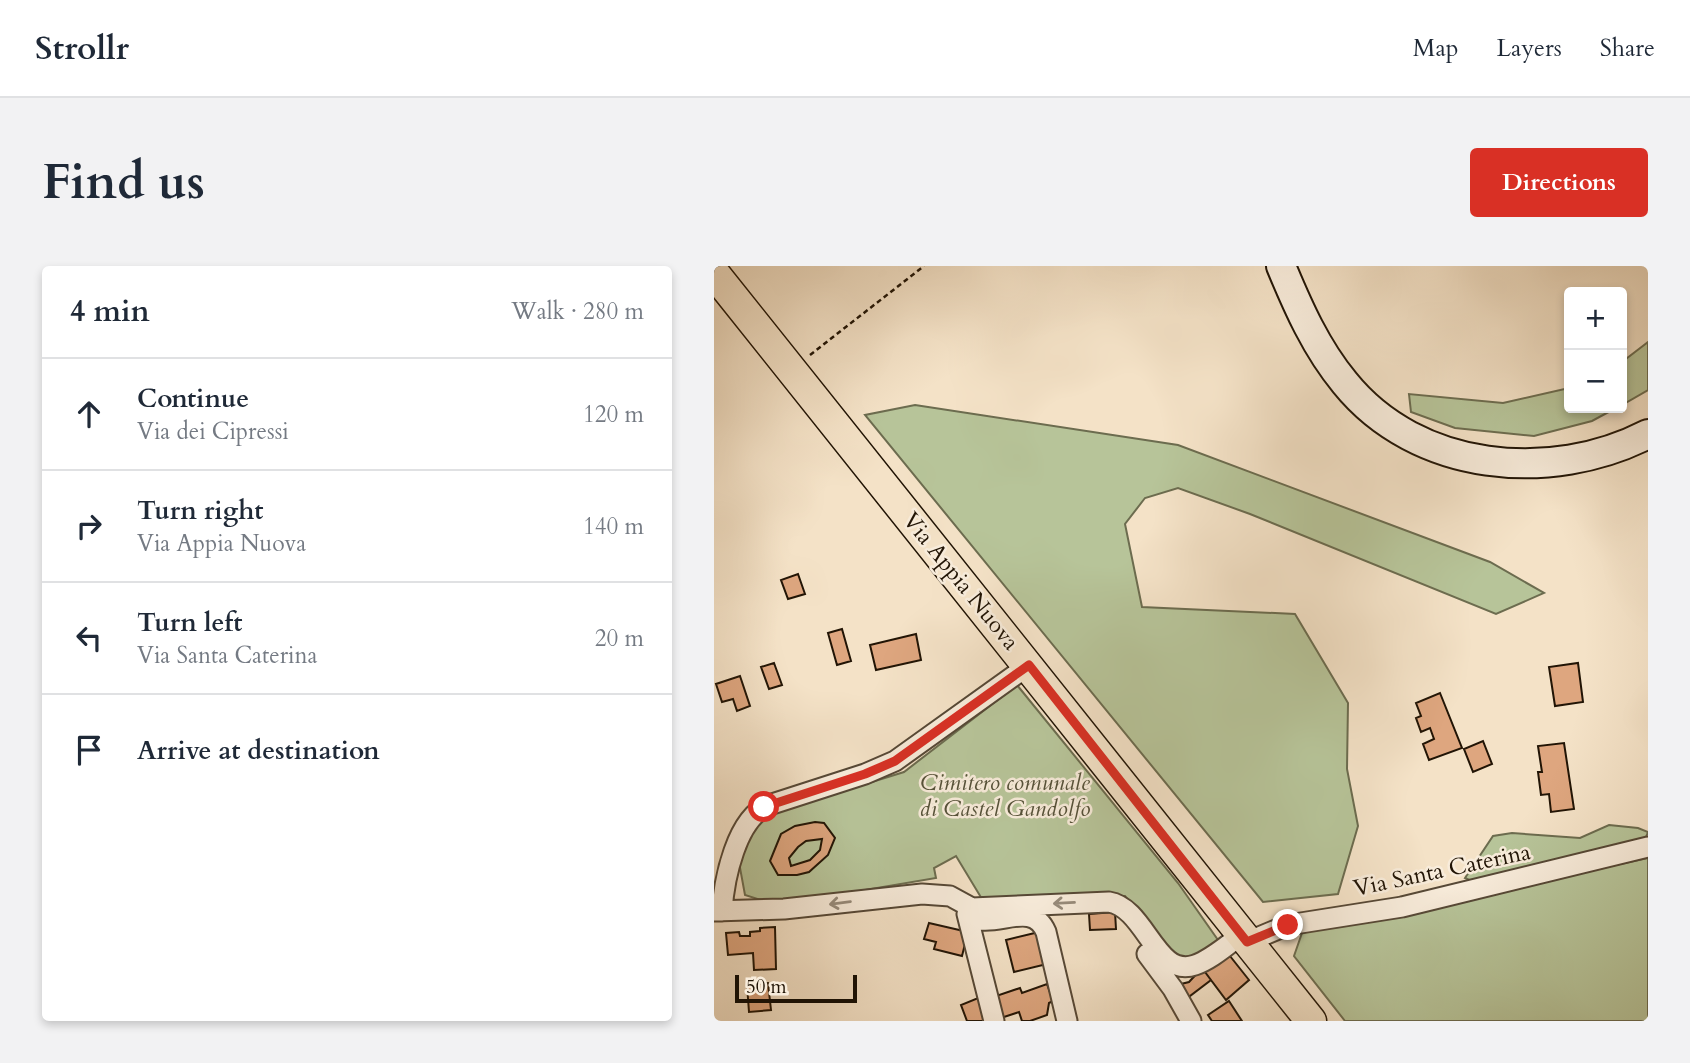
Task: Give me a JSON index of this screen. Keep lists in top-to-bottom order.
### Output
{
  "streets": {
    "main road": ["Via Appia Nuova"],
    "street": ["Via Santa Caterina"]
  },
  "crossings": [
    ["Via Appia Nuova", "Via Santa Caterina"]
  ],
  "parks": ["Cimitero comunale di Castel Gandolfo"],
  "scale_bar": "50 m",
  "page": {
    "header": "Strollr",
    "nav": ["Map", "Layers", "Share"],
    "buttons": "Directions",
    "title": "Find us",
    "heading": ["4 min", "Walk · 280 m"],
    "map_buttons": ["+", "−"],
    "list": [
      ["Continue", "Via dei Cipressi", "120 m"],
      ["Turn right", "Via Appia Nuova", "140 m"],
      ["Turn left", "Via Santa Caterina", "20 m"],
      "Arrive at destination"
    ],
    "scale": "50 m"
  }
}
